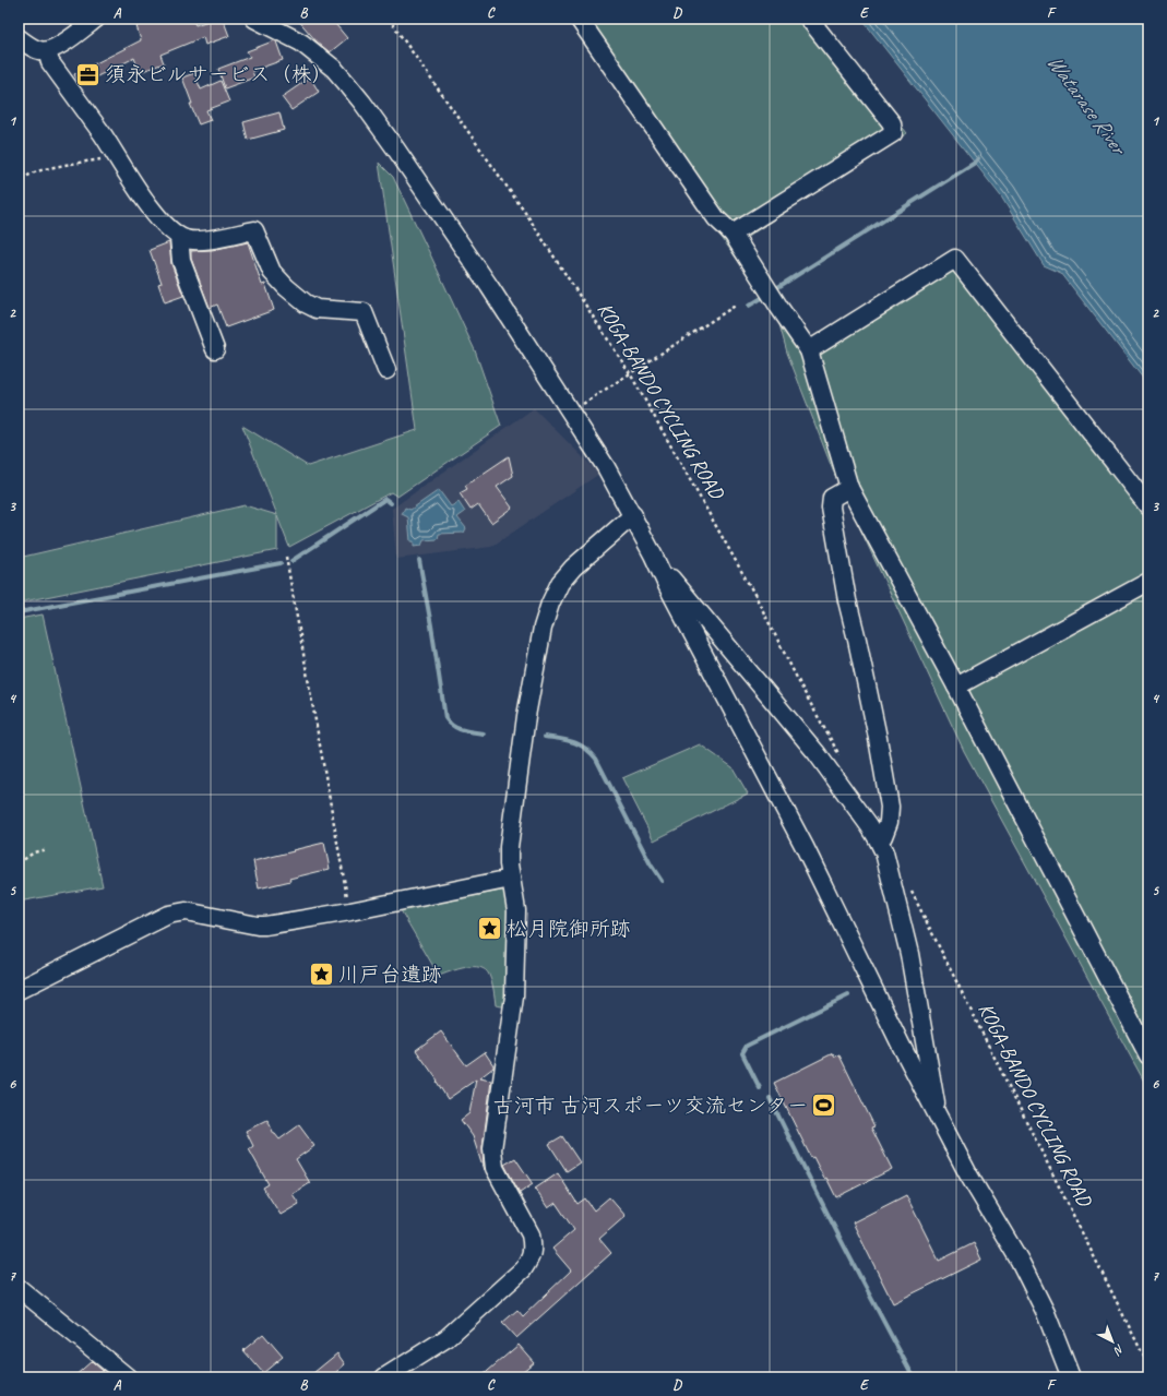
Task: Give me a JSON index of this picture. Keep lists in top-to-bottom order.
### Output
{
  "streets": {
    "path": ["KOGA-BANDO CYCLING ROAD"]
  },
  "water": ["Watarase River"],
  "places": {
    "office": ["須永ビルサービス（株）"],
    "place": ["松月院御所跡", "川戸台遺跡"],
    "sports": ["古河市 古河スポーツ交流センター"]
  },
  "north": "bottom right",
  "grid": {
    "columns": [
      "A",
      "B",
      "C",
      "D",
      "E",
      "F"
    ],
    "rows": [
      "1",
      "2",
      "3",
      "4",
      "5",
      "6",
      "7"
    ]
  }
}
